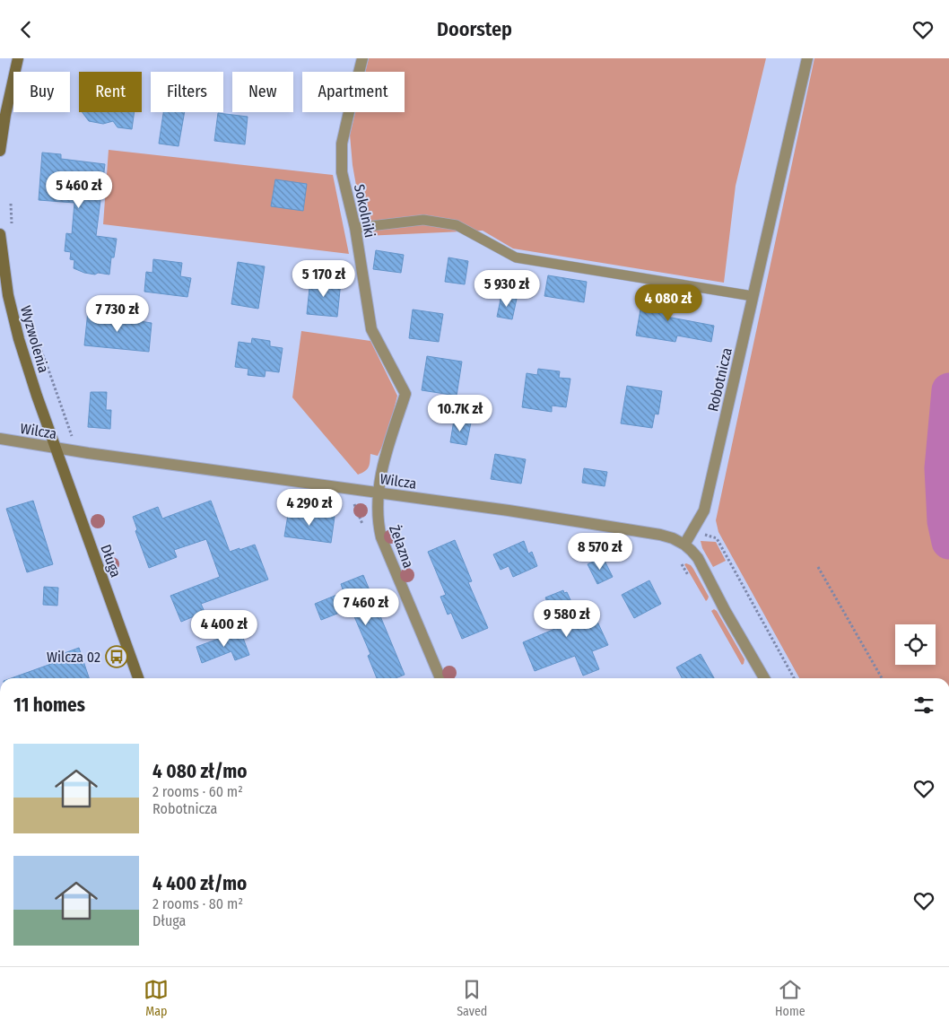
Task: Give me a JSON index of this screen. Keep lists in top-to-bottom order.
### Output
{
  "streets": {
    "street": [
      "Sokolniki",
      "Wyzwolenia",
      "Robotnicza",
      "Wilcza",
      "Żelazna",
      "Długa"
    ]
  },
  "crossings": [
    ["Sokolniki", "Wilcza"],
    ["Sokolniki", "Żelazna"],
    ["Wyzwolenia", "Wilcza"],
    ["Wyzwolenia", "Długa"],
    ["Robotnicza", "Wilcza"],
    ["Wilcza", "Żelazna"],
    ["Wilcza", "Długa"]
  ],
  "places": {
    "bus stop": ["Wilcza 02"]
  },
  "page": {
    "header": "Doorstep",
    "chip": [
      "Buy",
      "Rent",
      "Filters",
      "New",
      "Apartment"
    ],
    "price": [
      "5 460 zł",
      "5 170 zł",
      "5 930 zł",
      "4 080 zł",
      "7 730 zł",
      "10.7K zł",
      "4 290 zł",
      "8 570 zł",
      "7 460 zł",
      "9 580 zł",
      "4 400 zł"
    ],
    "heading": "11 homes",
    "list": [
      {
        "name": "4 080 zł/mo",
        "note": "2 rooms · 60 m² · Robotnicza"
      },
      {
        "name": "4 400 zł/mo",
        "note": "2 rooms · 80 m² · Długa"
      }
    ],
    "tabs": ["Map", "Saved", "Home"]
  }
}
